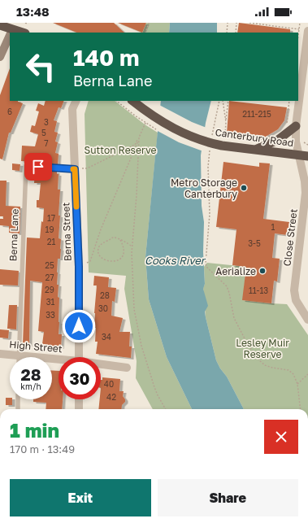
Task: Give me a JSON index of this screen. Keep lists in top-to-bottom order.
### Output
{
  "streets": {
    "highway": ["Canterbury Road"],
    "street": ["Berna Street", "Close Street", "High Street"],
    "lane": ["Berna Lane"]
  },
  "crossings": [
    ["Canterbury Road", "Close Street"],
    ["Berna Street", "Berna Lane"],
    ["Berna Lane", "High Street"]
  ],
  "water": ["Cooks River"],
  "parks": ["Sutton Reserve", "Lesley Muir Reserve"],
  "places": ["Metro Storage Canterbury", "Aerialize"],
  "house_numbers": [
    "6",
    "211-215",
    "3",
    "5",
    "7",
    "17",
    "1",
    "19",
    "21",
    "3-5",
    "25",
    "27",
    "29",
    "11-13",
    "28",
    "31",
    "30",
    "33",
    "34",
    "40",
    "42"
  ],
  "page": {
    "status": "13:48",
    "turn": ["140 m", "Berna Lane"],
    "speed": "28 km/h",
    "limit": "30",
    "heading": ["1 min", "170 m · 13:49"],
    "buttons": ["Exit", "Share"]
  }
}
